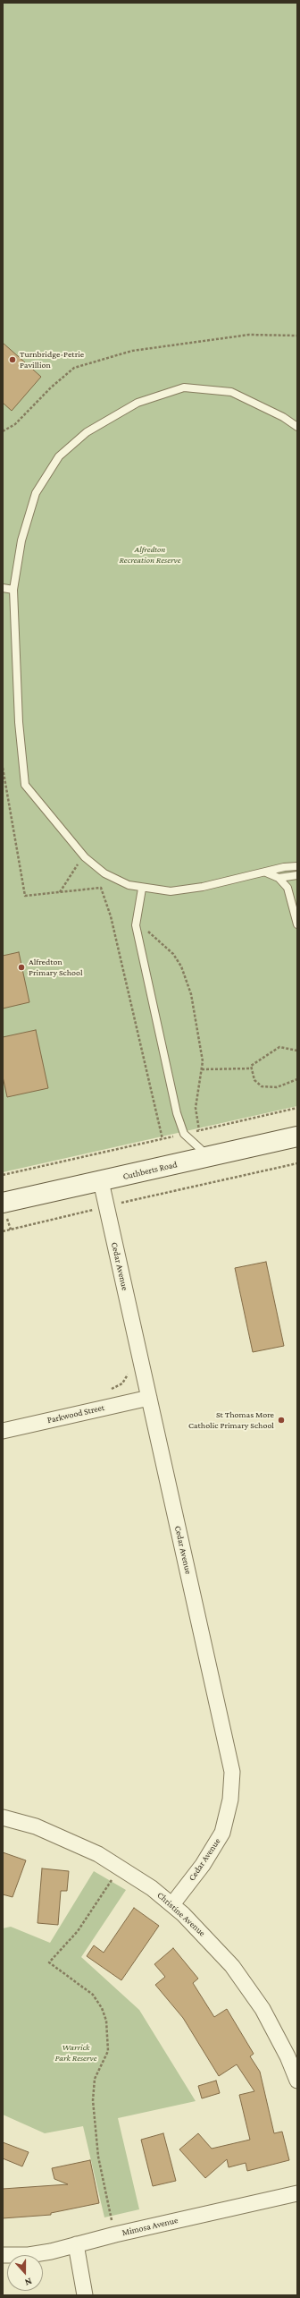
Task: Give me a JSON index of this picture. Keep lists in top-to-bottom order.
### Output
{
  "streets": {
    "street": [
      "Cuthberts Road",
      "Cedar Avenue",
      "Parkwood Street",
      "Christine Avenue",
      "Mimosa Avenue"
    ]
  },
  "crossings": [
    ["Cuthberts Road", "Cedar Avenue"],
    ["Cedar Avenue", "Parkwood Street"],
    ["Cedar Avenue", "Christine Avenue"]
  ],
  "parks": ["Alfredton Recreation Reserve", "Warrick Park Reserve"],
  "places": ["Turnbridge-Petrie Pavillion", "Alfredton Primary School", "St Thomas More Catholic Primary School"],
  "north": "bottom"
}
